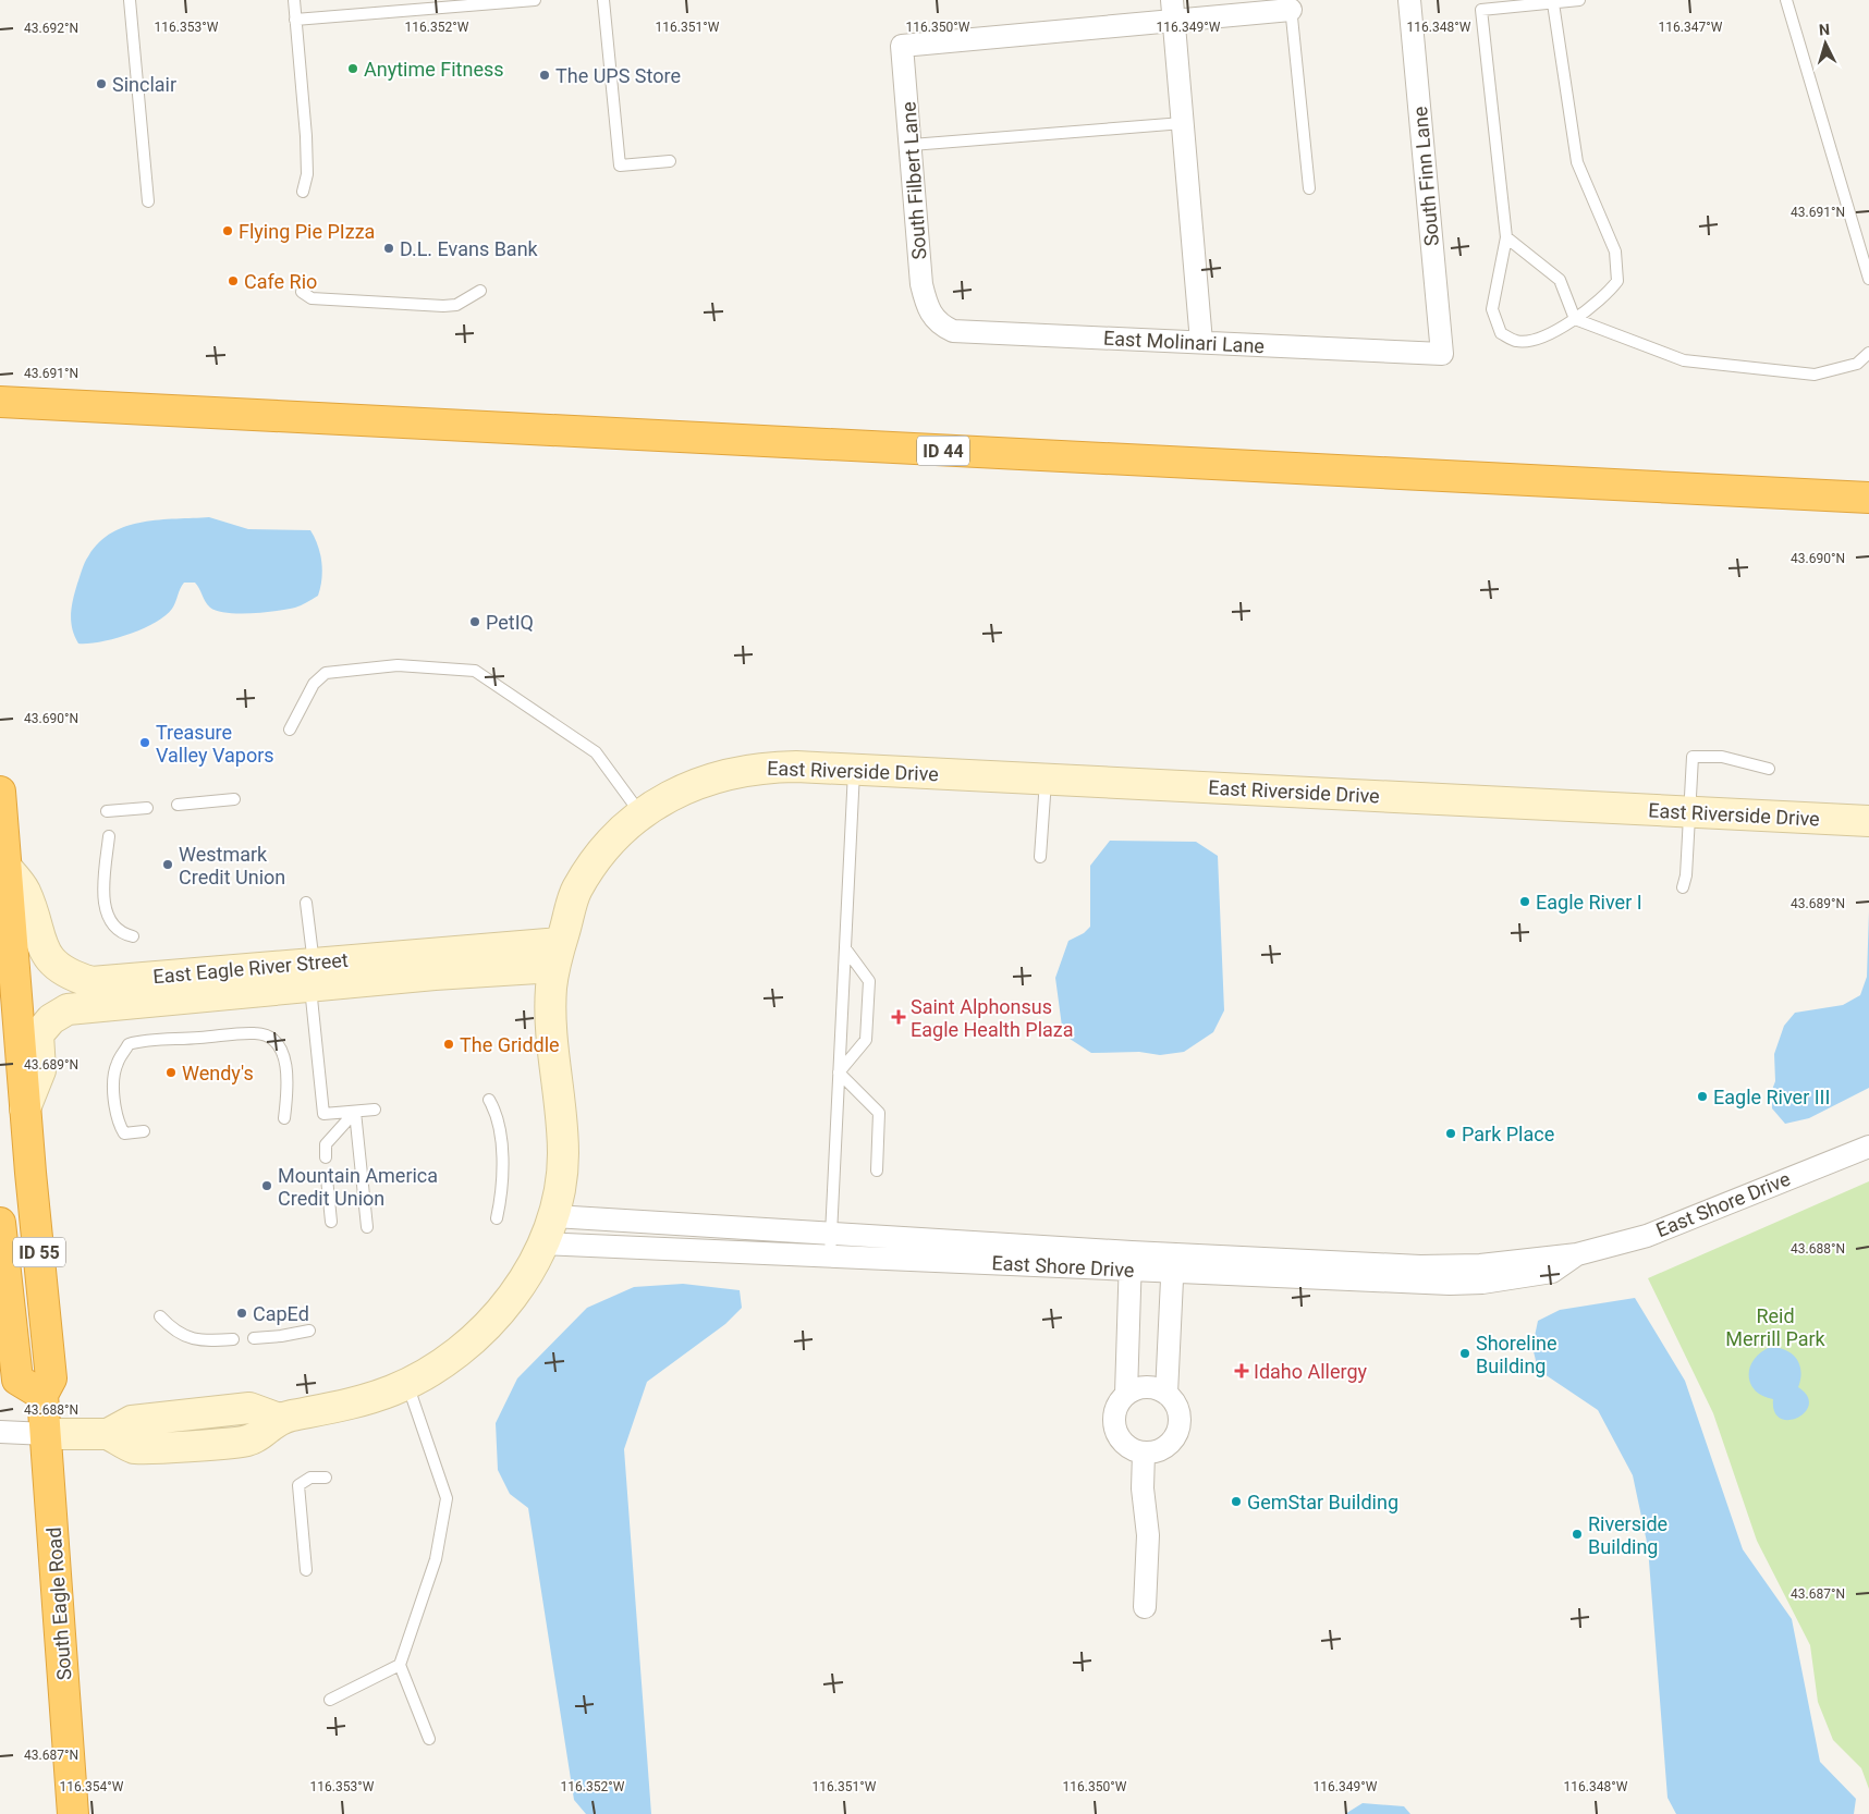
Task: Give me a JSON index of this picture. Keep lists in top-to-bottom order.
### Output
{
  "streets": {
    "highway": ["ID 44", "ID 55", "South Eagle Road"],
    "street": [
      "South Finn Lane",
      "South Filbert Lane",
      "East Molinari Lane",
      "East Riverside Drive",
      "East Eagle River Street",
      "East Shore Drive"
    ]
  },
  "crossings": [
    ["South Finn Lane", "East Molinari Lane"],
    ["South Filbert Lane", "East Molinari Lane"],
    ["East Riverside Drive", "East Eagle River Street"],
    ["East Riverside Drive", "East Shore Drive"],
    ["East Riverside Drive", "South Eagle Road"],
    ["East Eagle River Street", "South Eagle Road"],
    ["ID 55", "South Eagle Road"]
  ],
  "parks": ["Reid Merrill Park"],
  "places": {
    "other": [
      "Anytime Fitness",
      "The UPS Store",
      "Sinclair",
      "Flying Pie PIzza",
      "D.L. Evans Bank",
      "Cafe Rio",
      "PetIQ",
      "Treasure Valley Vapors",
      "Westmark Credit Union",
      "Eagle River I",
      "The Griddle",
      "Wendy's",
      "Eagle River III",
      "Park Place",
      "Mountain America Credit Union",
      "CapEd",
      "Shoreline Building",
      "GemStar Building",
      "Riverside Building"
    ],
    "health": ["Saint Alphonsus Eagle Health Plaza", "Idaho Allergy"]
  },
  "north": "top",
  "coordinates": [
    "116.353°W",
    "116.352°W",
    "116.351°W",
    "116.350°W",
    "116.349°W",
    "116.348°W",
    "116.347°W",
    "43.692°N",
    "43.691°N",
    "43.690°N",
    "43.689°N",
    "43.688°N",
    "43.687°N",
    "116.354°W"
  ]
}
